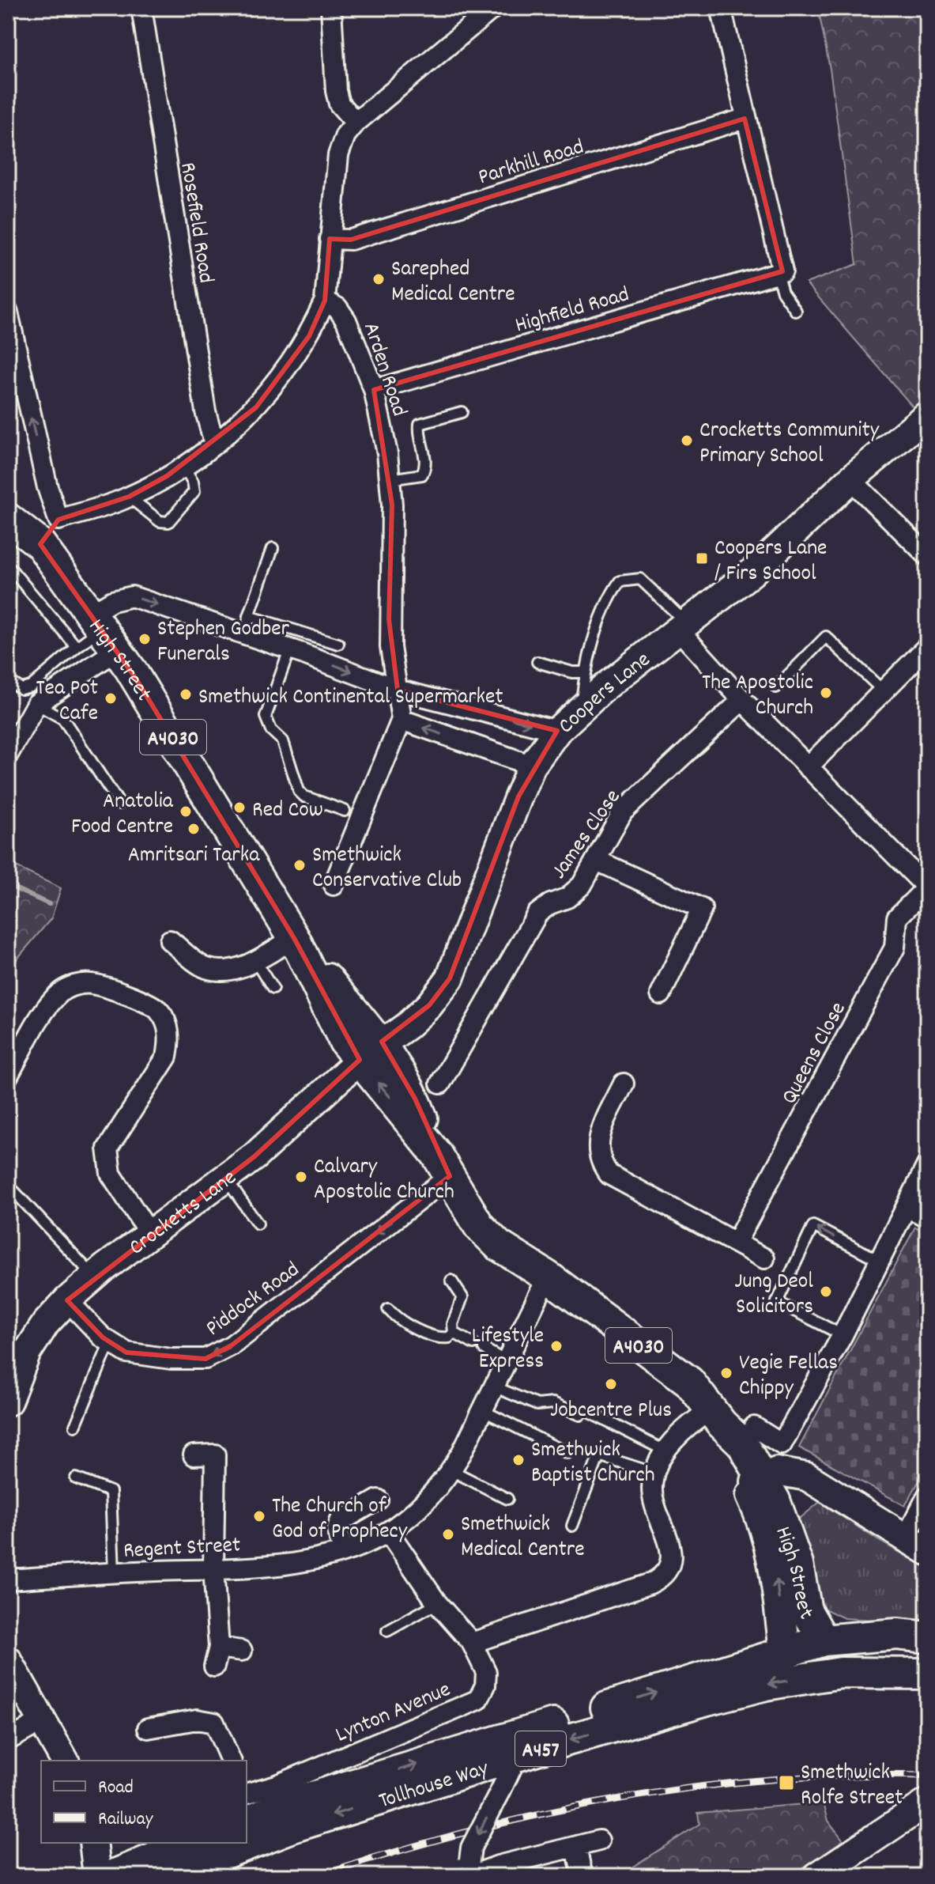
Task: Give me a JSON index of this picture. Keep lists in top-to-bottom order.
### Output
{
  "streets": {
    "main road": [
      "High Street",
      "A4030",
      "A457",
      "Tollhouse Way"
    ],
    "street": [
      "Parkhill Road",
      "Rosefield Road",
      "Highfield Road",
      "Arden Road",
      "Coopers Lane",
      "James Close",
      "Queens Close",
      "Crocketts Lane",
      "Piddock Road",
      "Regent Street",
      "Lynton Avenue"
    ]
  },
  "crossings": [
    ["Highfield Road", "Arden Road"],
    ["High Street", "Coopers Lane"],
    ["High Street", "Crocketts Lane"],
    ["High Street", "Piddock Road"],
    ["High Street", "Regent Street"],
    ["High Street", "Tollhouse Way"],
    ["Coopers Lane", "Crocketts Lane"],
    ["Crocketts Lane", "Piddock Road"],
    ["Regent Street", "Lynton Avenue"]
  ],
  "one_way": ["Piddock Road"],
  "places": {
    "other": [
      "Sarephed Medical Centre",
      "Crocketts Community Primary School",
      "Stephen Godber Funerals",
      "The Apostolic Church",
      "Smethwick Continental Supermarket",
      "Tea Pot Cafe",
      "Red Cow",
      "Anatolia Food Centre",
      "Amritsari Tarka",
      "Smethwick Conservative Club",
      "Calvary Apostolic Church",
      "Jung Deol Solicitors",
      "Lifestyle Express",
      "Vegie Fellas Chippy",
      "Jobcentre Plus",
      "Smethwick Baptist Church",
      "The Church of God of Prophecy",
      "Smethwick Medical Centre"
    ],
    "transit": ["Coopers Lane / Firs School", "Smethwick Rolfe Street"]
  },
  "legend": ["Road", "Railway"]
}
